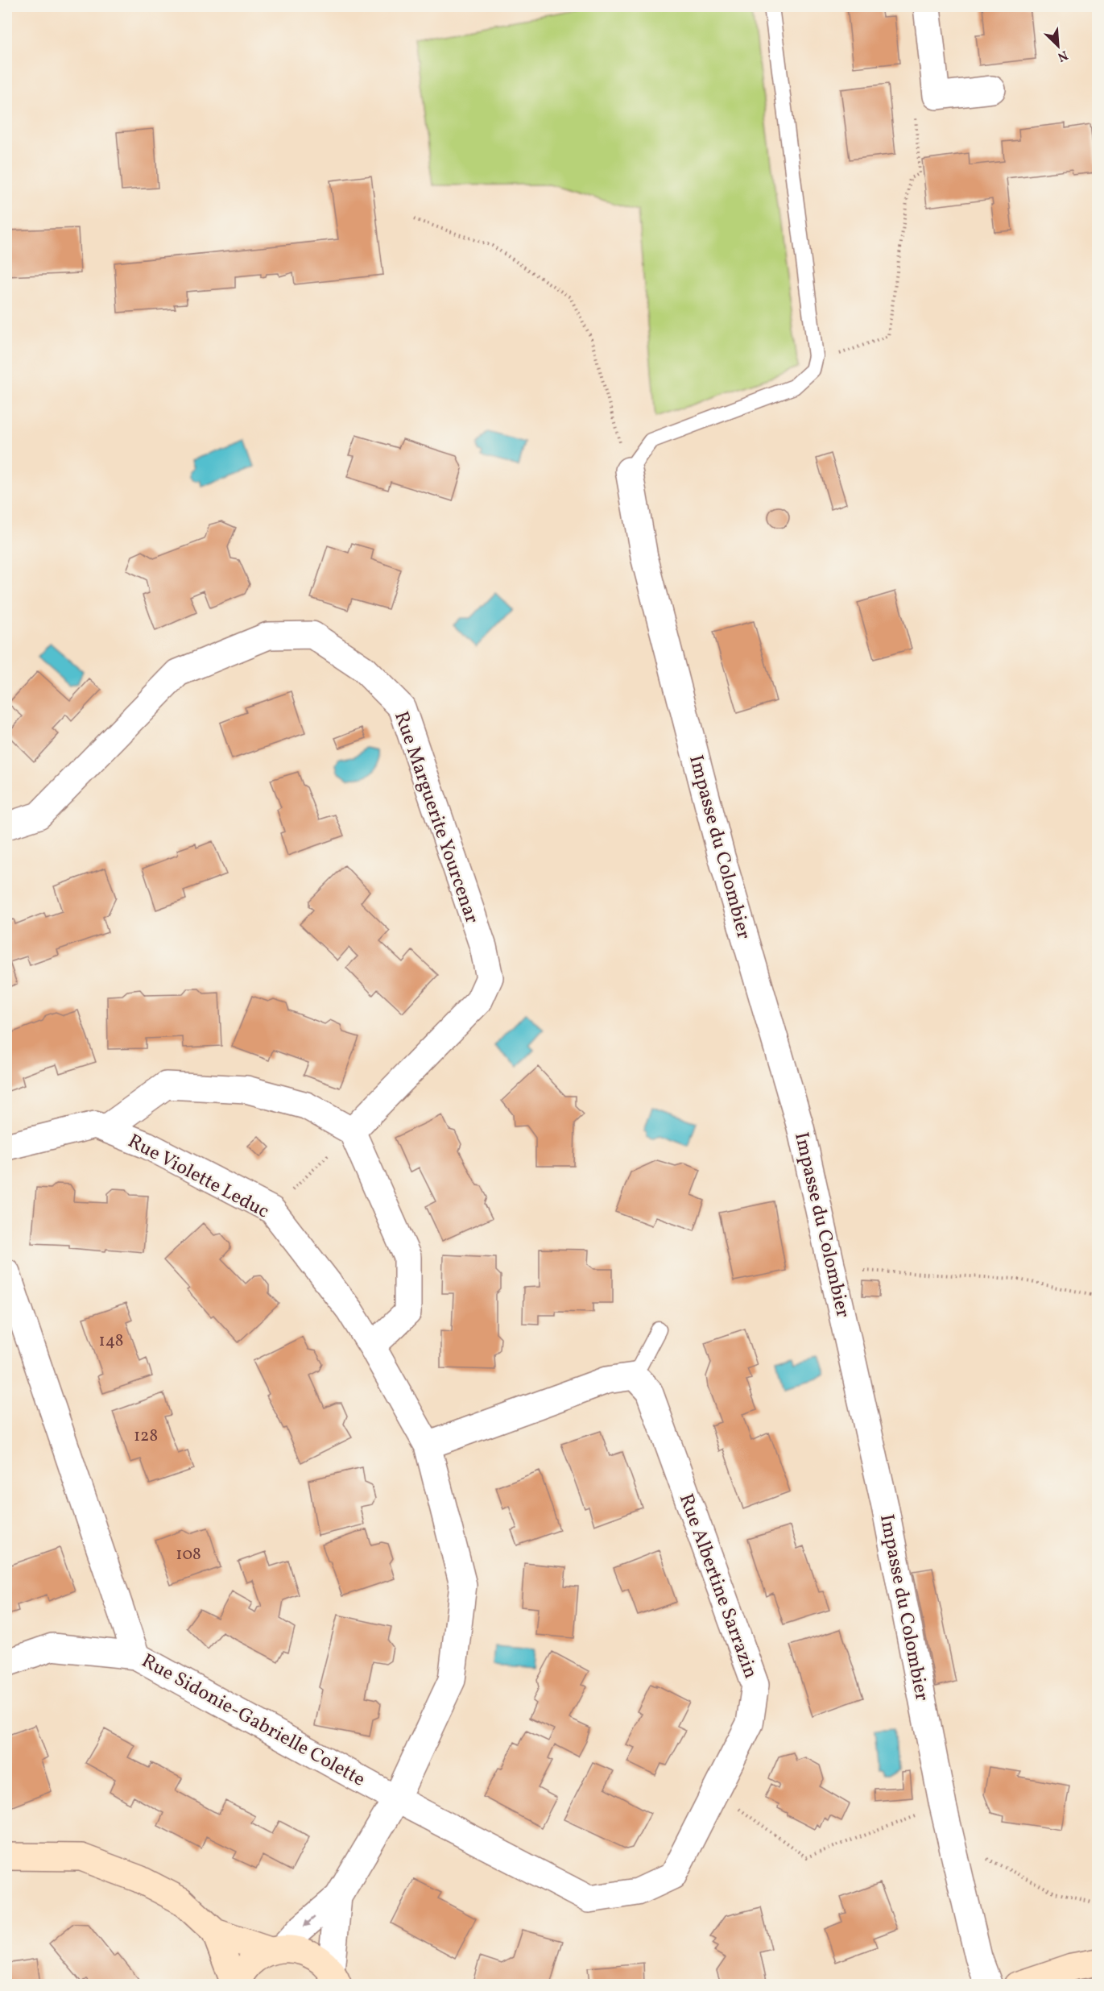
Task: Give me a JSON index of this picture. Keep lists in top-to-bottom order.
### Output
{
  "streets": {
    "street": [
      "Rue Marguerite Yourcenar",
      "Impasse du Colombier",
      "Rue Violette Leduc",
      "Rue Albertine Sarrazin",
      "Rue Sidonie-Gabrielle Colette"
    ]
  },
  "crossings": [
    ["Rue Marguerite Yourcenar", "Rue Violette Leduc"],
    ["Rue Violette Leduc", "Rue Albertine Sarrazin"],
    ["Rue Violette Leduc", "Rue Sidonie-Gabrielle Colette"],
    ["Rue Albertine Sarrazin", "Rue Sidonie-Gabrielle Colette"]
  ],
  "house_numbers": ["148", "128", "108"],
  "north": "bottom right"
}
